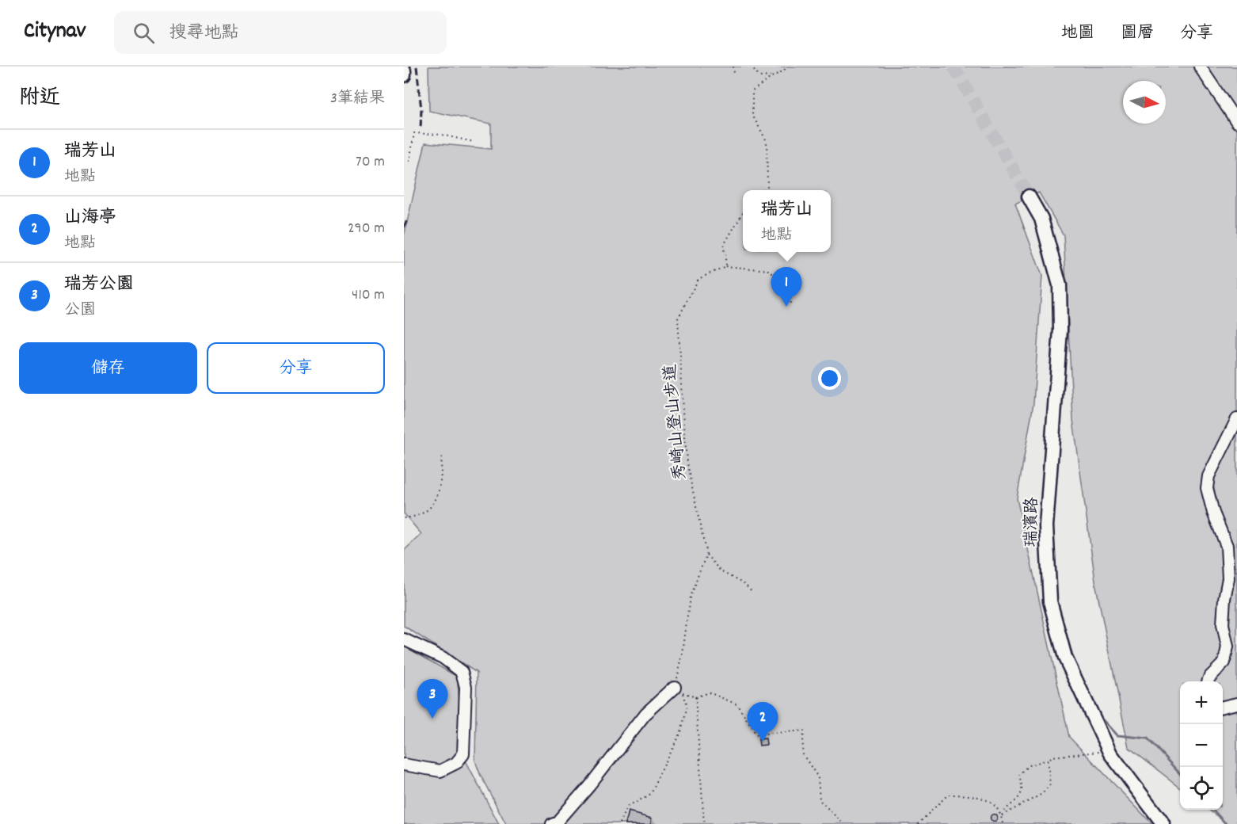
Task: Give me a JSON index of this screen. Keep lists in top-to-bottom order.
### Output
{
  "streets": {
    "main road": ["瑞濱路"],
    "path": ["秀崎山登山步道"]
  },
  "north": "right",
  "page": {
    "header": "Citynav",
    "search": "搜尋地點",
    "nav": ["地圖", "圖層", "分享"],
    "heading": ["附近", "3筆結果"],
    "list": [
      {
        "mark": "1",
        "name": "瑞芳山",
        "note": "地點",
        "value": "70 m"
      },
      {
        "mark": "2",
        "name": "山海亭",
        "note": "地點",
        "value": "290 m"
      },
      {
        "mark": "3",
        "name": "瑞芳公園",
        "note": "公園",
        "value": "410 m"
      }
    ],
    "popup": ["瑞芳山", "地點"],
    "pins": ["1", "3", "2"],
    "buttons": ["儲存", "分享"],
    "map_buttons": ["+", "−"]
  }
}
